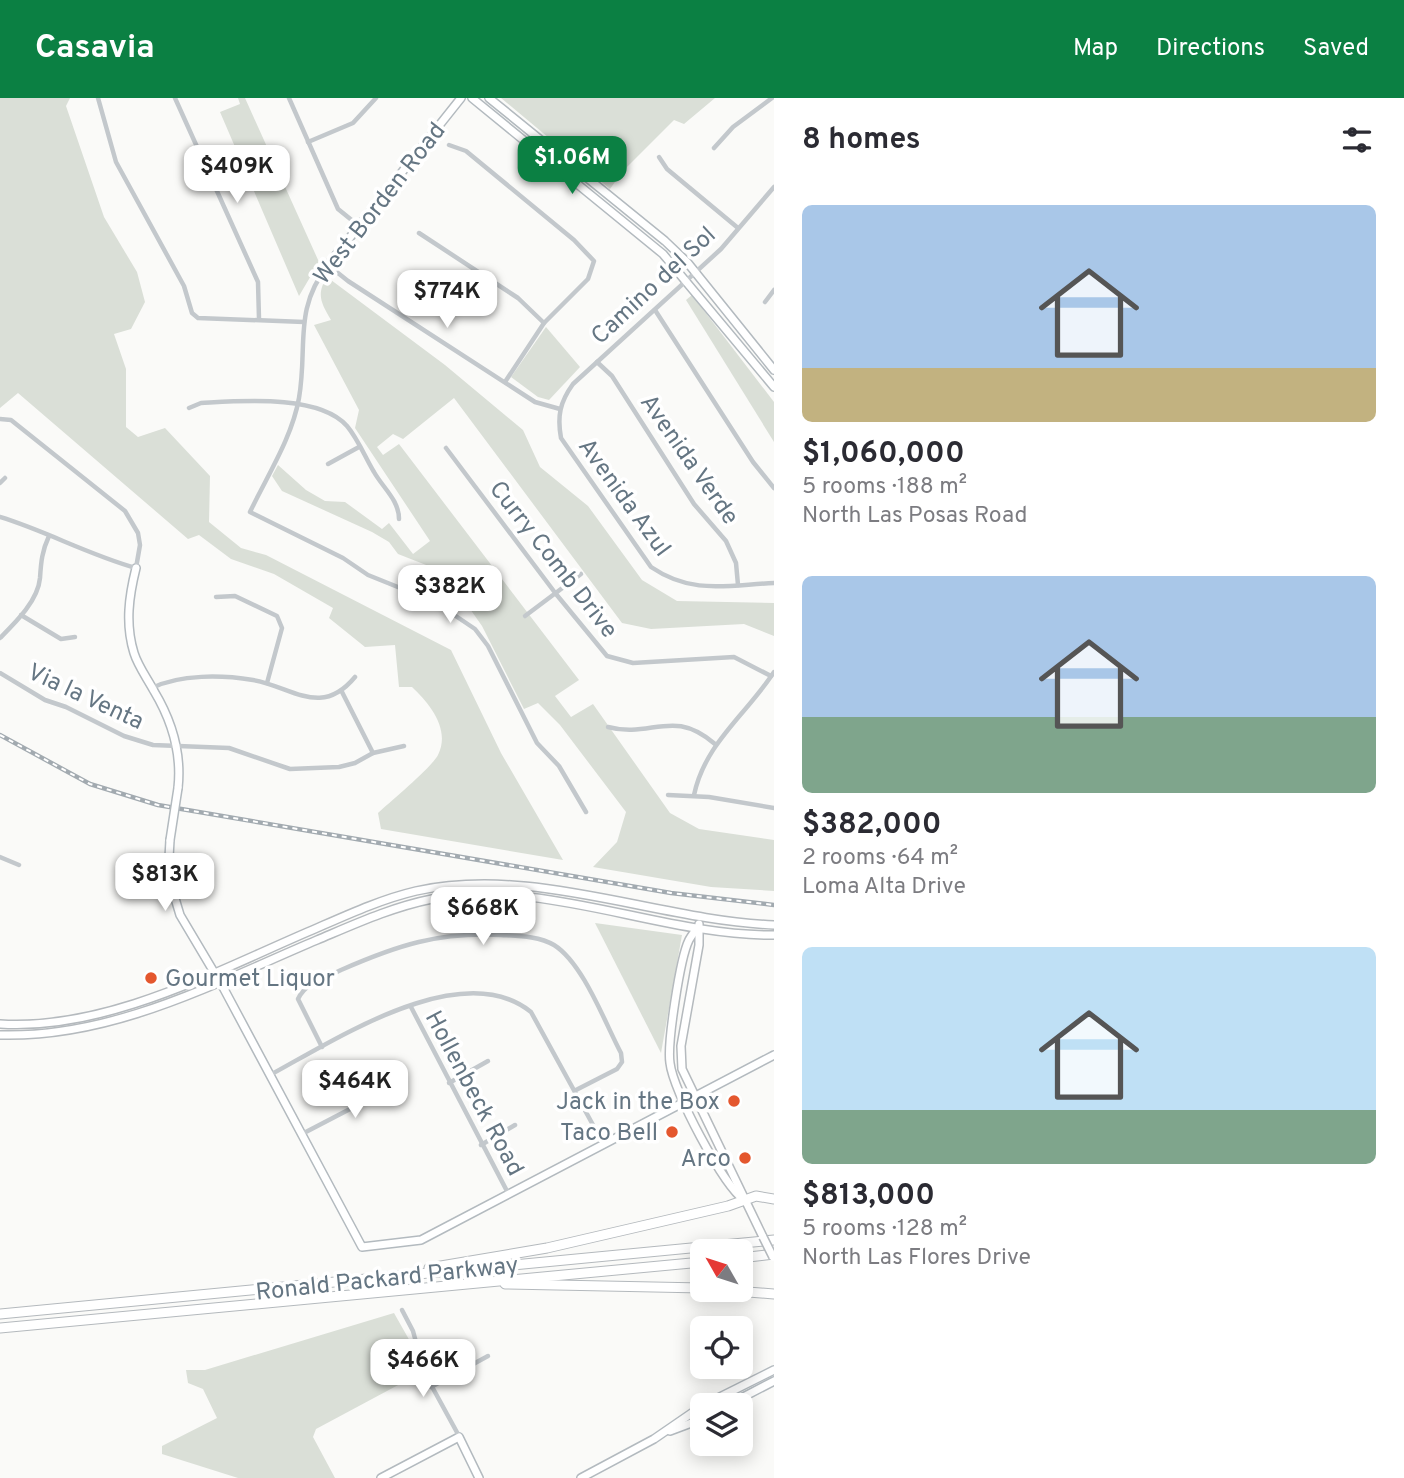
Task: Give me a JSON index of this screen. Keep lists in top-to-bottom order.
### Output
{
  "streets": {
    "highway": ["Ronald Packard Parkway"],
    "main road": ["West Borden Road"],
    "street": [
      "Camino del Sol",
      "Avenida Verde",
      "Avenida Azul",
      "Curry Comb Drive",
      "Via la Venta",
      "Hollenbeck Road"
    ]
  },
  "crossings": [
    ["Camino del Sol", "Avenida Verde"],
    ["Camino del Sol", "Avenida Azul"],
    ["Avenida Verde", "Avenida Azul"]
  ],
  "places": [
    "Gourmet Liquor",
    "Jack in the Box",
    "Taco Bell",
    "Arco"
  ],
  "north": "top left",
  "page": {
    "header": "Casavia",
    "nav": ["Map", "Directions", "Saved"],
    "heading": "8 homes",
    "price": [
      "$1.06M",
      "$409K",
      "$774K",
      "$382K",
      "$813K",
      "$668K",
      "$464K",
      "$466K"
    ],
    "list": [
      {
        "name": "$1,060,000",
        "note": "5 rooms · 188 m² · North Las Posas Road"
      },
      {
        "name": "$382,000",
        "note": "2 rooms · 64 m² · Loma Alta Drive"
      },
      {
        "name": "$813,000",
        "note": "5 rooms · 128 m² · North Las Flores Drive"
      }
    ]
  }
}
